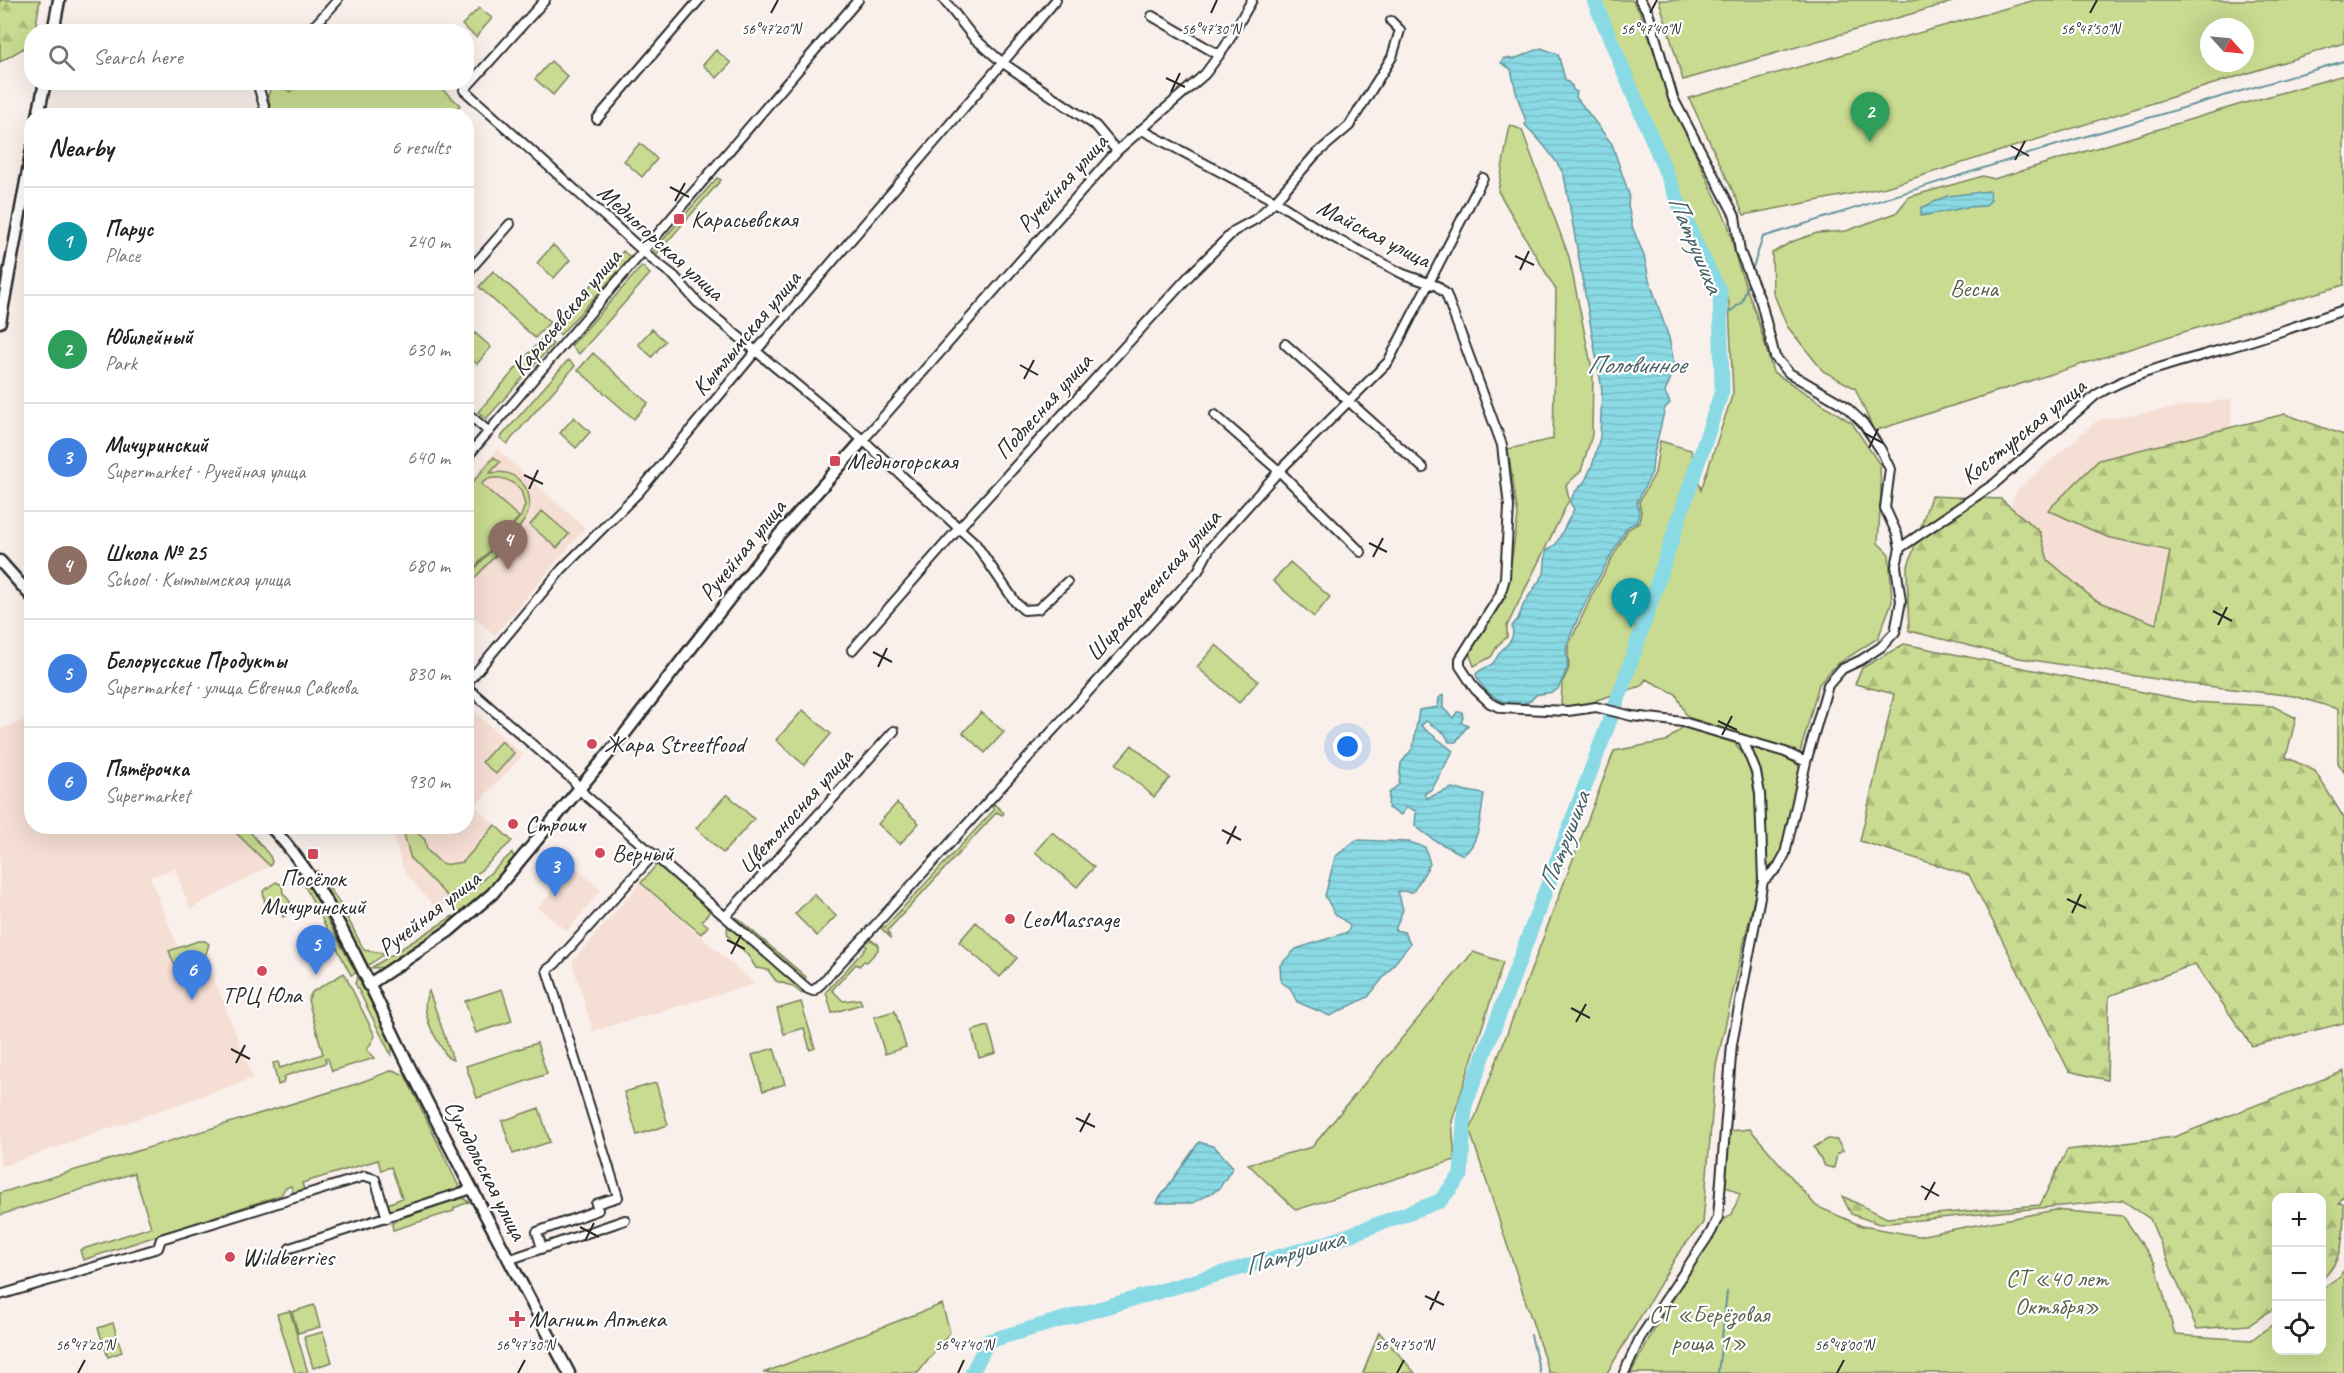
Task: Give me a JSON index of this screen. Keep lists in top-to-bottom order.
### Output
{
  "streets": {
    "main road": ["Ручейная улица", "Суходольская улица"],
    "street": [
      "Майская улица",
      "Медногорская улица",
      "Карасьевская улица",
      "Кытлымская улица",
      "Подлесная улица",
      "Косотурская улица",
      "Широкореченская улица",
      "Цветоносная улица"
    ]
  },
  "crossings": [
    ["Ручейная улица", "Майская улица"],
    ["Ручейная улица", "Медногорская улица"],
    ["Ручейная улица", "Кытлымская улица"],
    ["Ручейная улица", "Суходольская улица"],
    ["Майская улица", "Подлесная улица"],
    ["Майская улица", "Широкореченская улица"],
    ["Медногорская улица", "Карасьевская улица"],
    ["Медногорская улица", "Кытлымская улица"],
    ["Медногорская улица", "Подлесная улица"],
    ["Широкореченская улица", "Цветоносная улица"]
  ],
  "water": ["Патрушиха", "Половинное"],
  "parks": ["Весна", "СТ «40 лет Октября»", "СТ «Берёзовая роща 1»"],
  "places": {
    "transit": ["Карасьевская", "Медногорская", "Посёлок Мичуринский"],
    "other": [
      "Жара Streetfood",
      "Строич",
      "Верный",
      "LeoMassage",
      "ТРЦ Юла",
      "Wildberries"
    ],
    "health": ["Магнит Аптека"]
  },
  "north": "bottom right",
  "page": {
    "search": "Search here",
    "pins": [
      "2",
      "4",
      "1",
      "3",
      "5",
      "6"
    ],
    "heading": ["Nearby", "6 results"],
    "list": [
      {
        "mark": "1",
        "name": "Парус",
        "note": "Place",
        "value": "240 m"
      },
      {
        "mark": "2",
        "name": "Юбилейный",
        "note": "Park",
        "value": "630 m"
      },
      {
        "mark": "3",
        "name": "Мичуринский",
        "note": "Supermarket · Ручейная улица",
        "value": "640 m"
      },
      {
        "mark": "4",
        "name": "Школа № 25",
        "note": "School · Кытлымская улица",
        "value": "680 m"
      },
      {
        "mark": "5",
        "name": "Белорусские Продукты",
        "note": "Supermarket · улица Евгения Савкова",
        "value": "830 m"
      },
      {
        "mark": "6",
        "name": "Пятёрочка",
        "note": "Supermarket",
        "value": "930 m"
      }
    ],
    "map_buttons": ["+", "−"]
  },
  "coordinates": [
    "56°47'20\"N",
    "56°47'30\"N",
    "56°47'40\"N",
    "56°47'50\"N",
    "56°48'00\"N"
  ]
}
